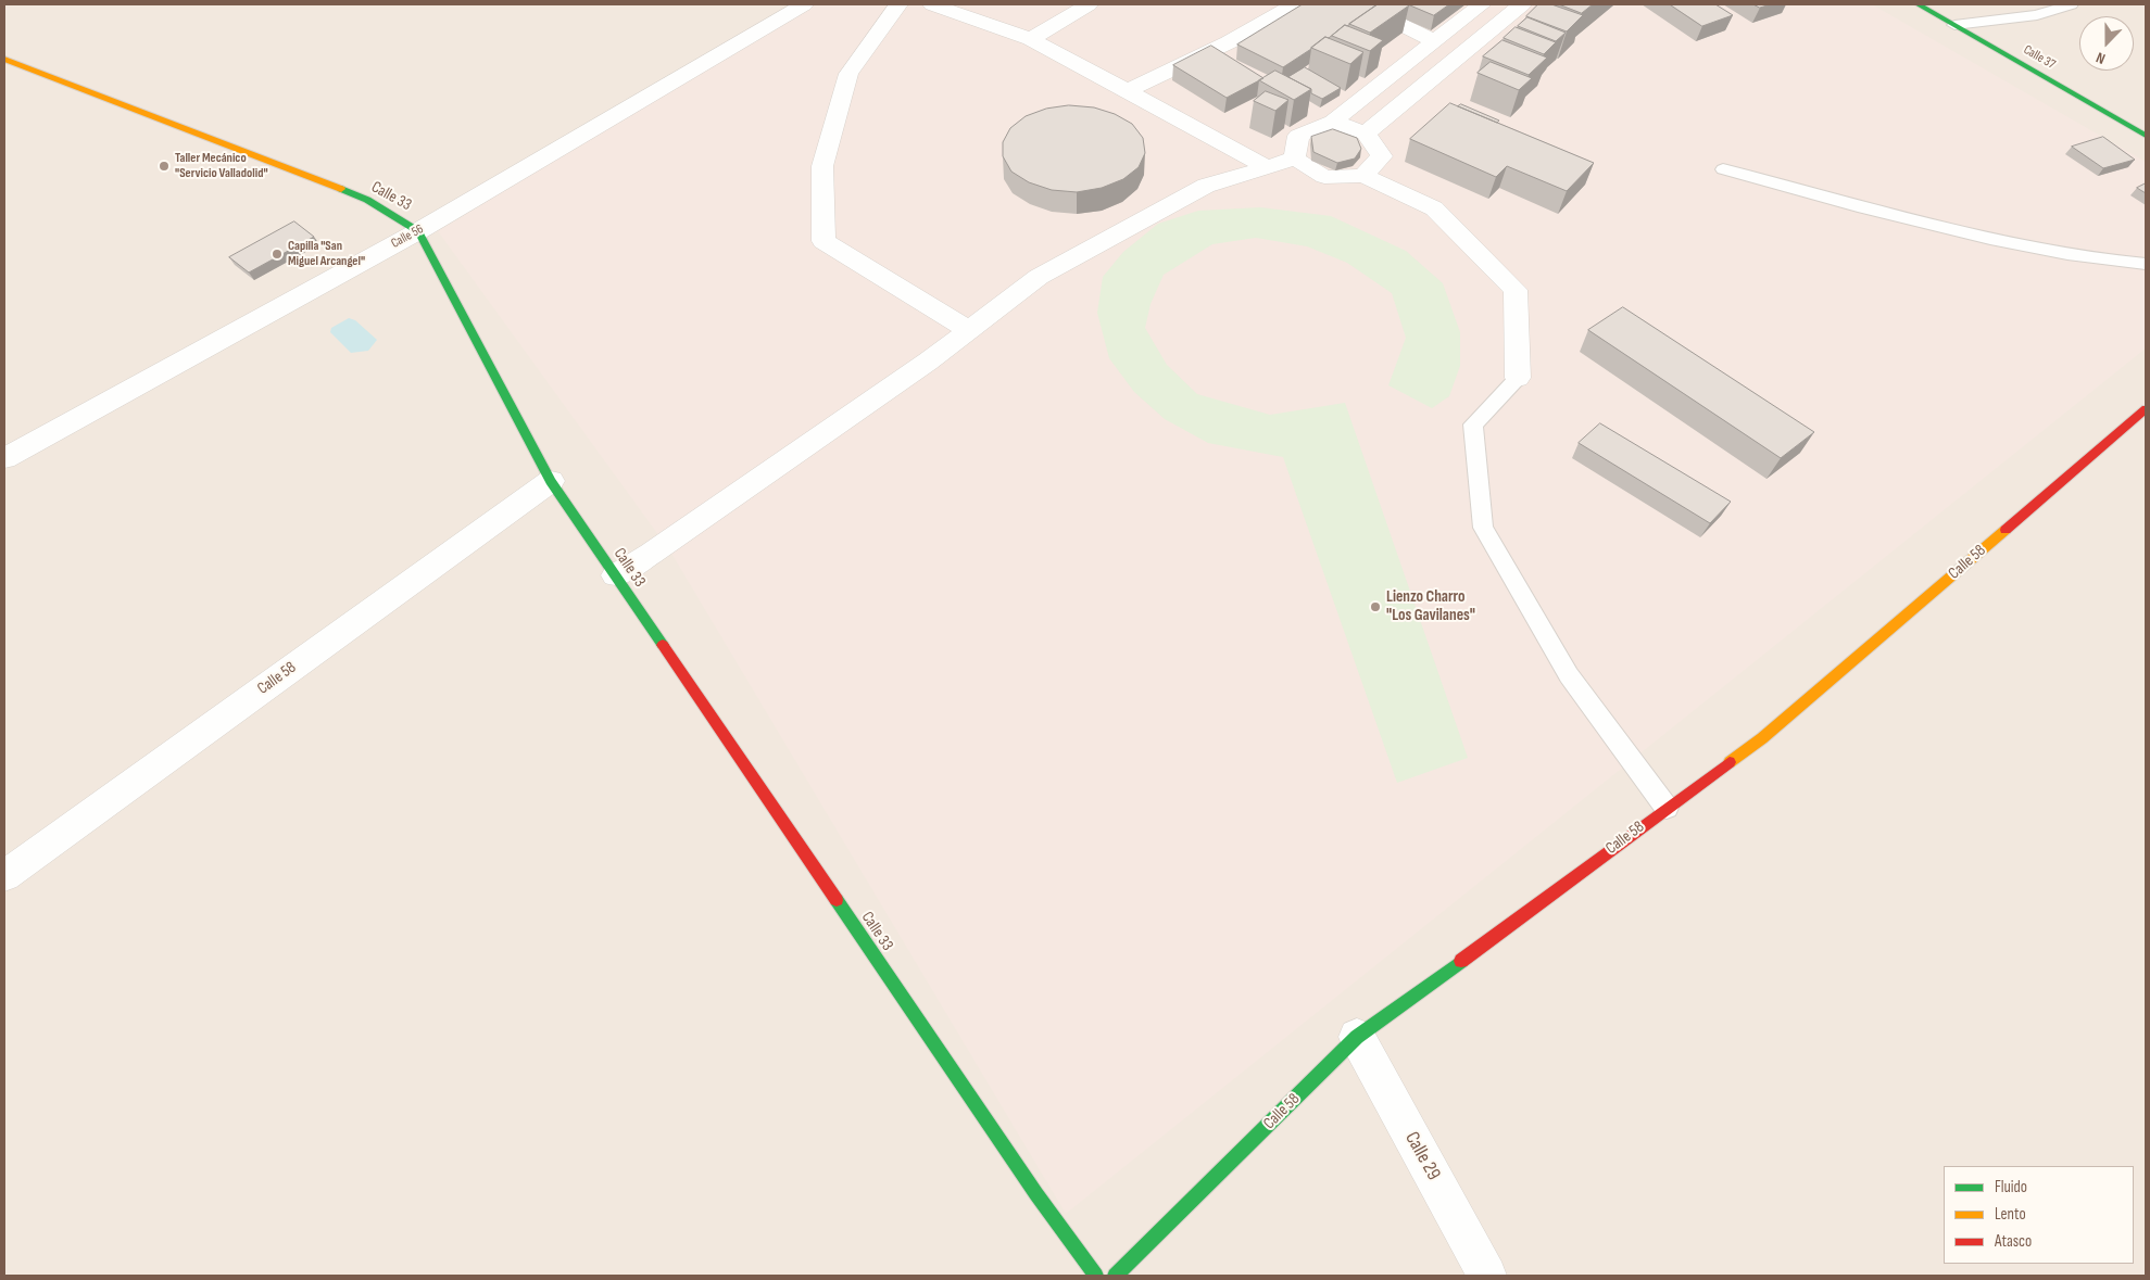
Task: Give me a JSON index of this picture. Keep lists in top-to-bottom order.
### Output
{
  "streets": {
    "street": [
      "Calle 37",
      "Calle 33",
      "Calle 56",
      "Calle 58",
      "Calle 29"
    ]
  },
  "crossings": [
    ["Calle 33", "Calle 56"],
    ["Calle 33", "Calle 58"],
    ["Calle 58", "Calle 29"]
  ],
  "places": ["Taller Mecánico \"Servicio Valladolid\"", "Capilla \"San Miguel Arcangel\"", "Lienzo Charro \"Los Gavilanes\""],
  "legend": ["Fluido", "Lento", "Atasco"],
  "north": "bottom"
}
